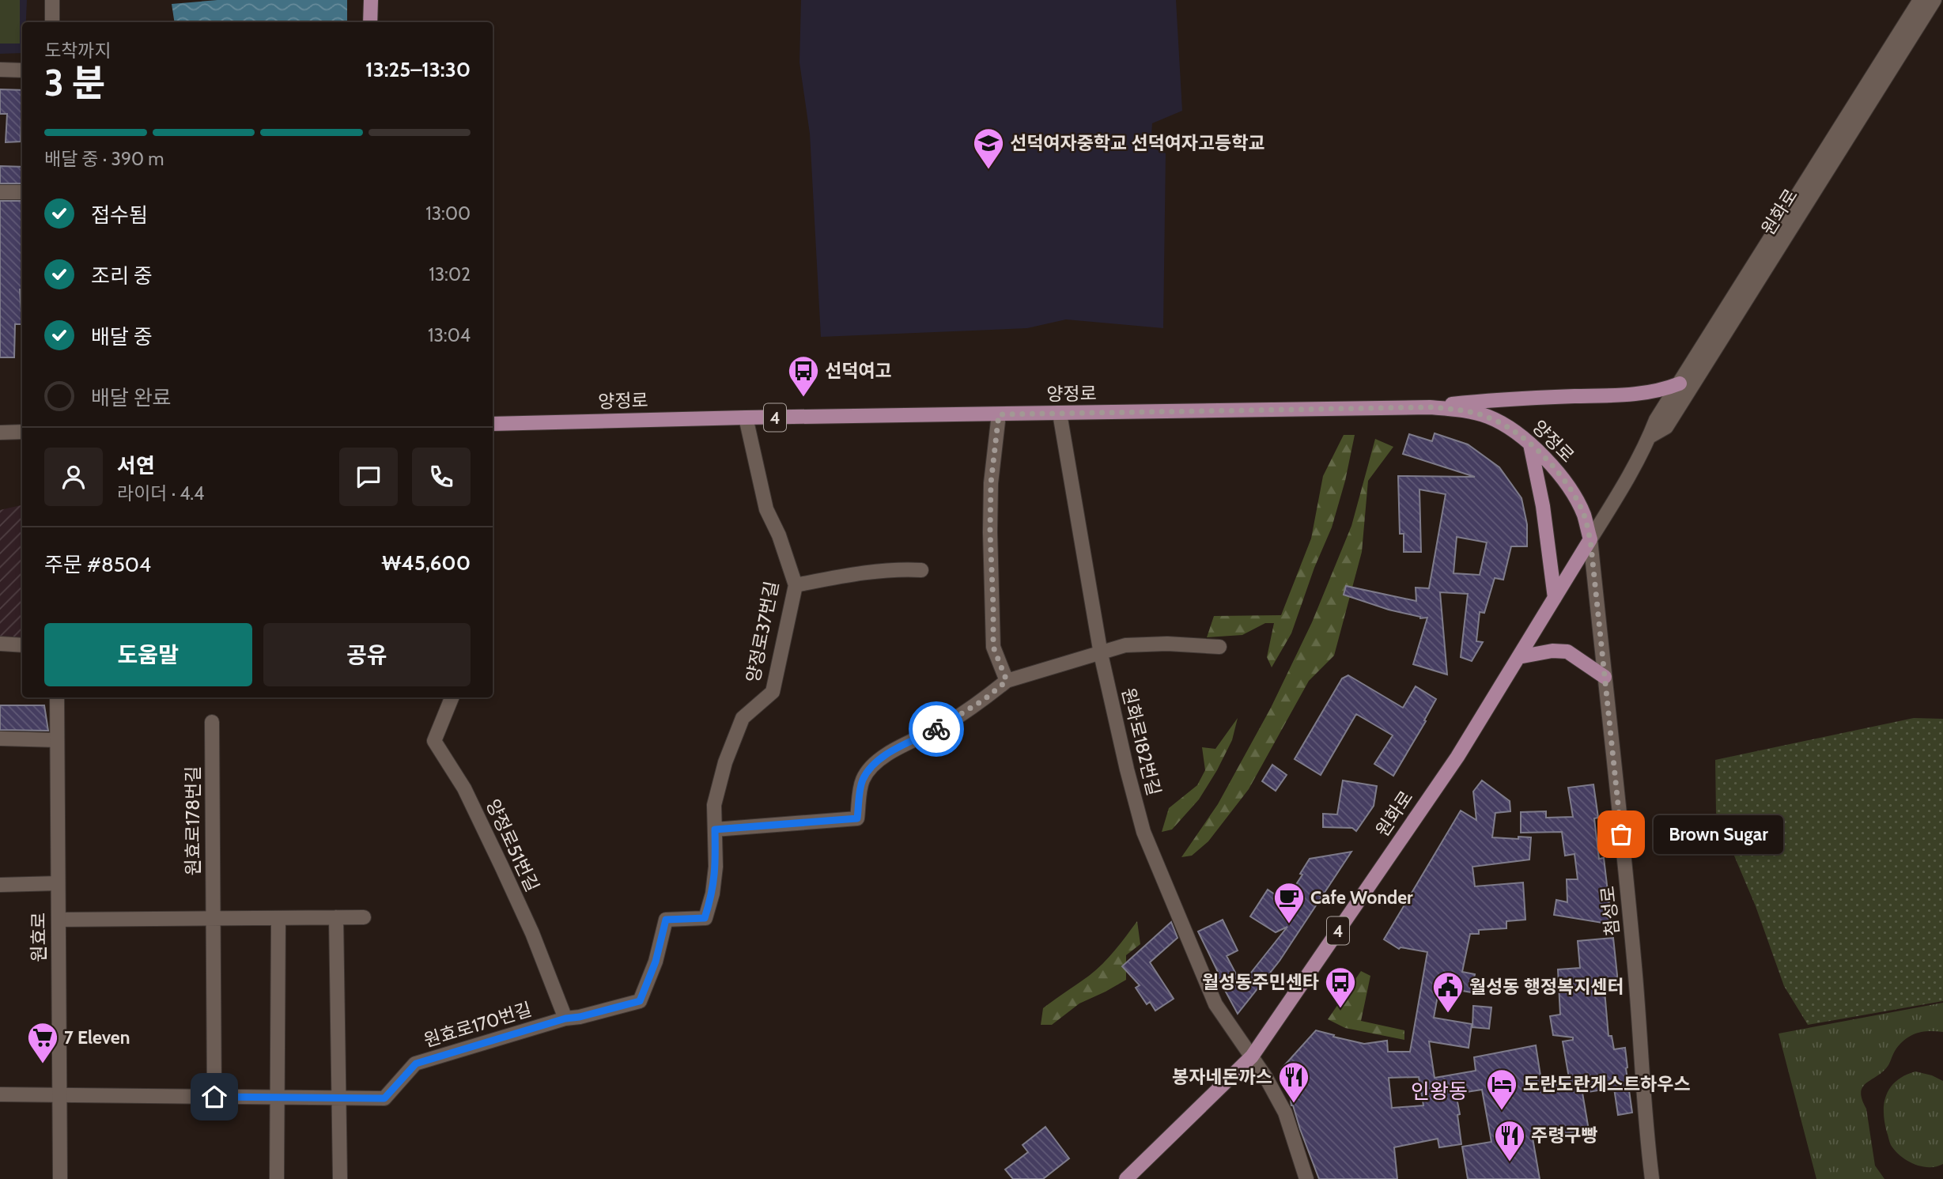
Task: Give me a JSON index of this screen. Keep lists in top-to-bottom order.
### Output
{
  "streets": {
    "main road": ["원화로", "양정로", "4"],
    "street": [
      "양정로37번길",
      "원화로182번길",
      "원효로178번길",
      "양정로51번길",
      "첨성로",
      "원효로",
      "원효로170번길"
    ]
  },
  "crossings": [
    ["원화로", "양정로"],
    ["원화로", "원화로182번길"],
    ["원화로", "첨성로"],
    ["양정로", "양정로37번길"],
    ["양정로", "원화로182번길"],
    ["양정로", "첨성로"],
    ["양정로37번길", "원효로170번길"],
    ["원효로178번길", "원효로170번길"],
    ["양정로51번길", "원효로170번길"],
    ["원효로", "원효로170번길"]
  ],
  "districts": ["인왕동"],
  "places": {
    "school or university": ["선덕여자중학교 선덕여자고등학교"],
    "bus stop": ["선덕여고", "월성동주민센타"],
    "other": ["Brown Sugar"],
    "cafe": ["Cafe Wonder"],
    "public building": ["월성동 행정복지센터"],
    "supermarket": ["7 Eleven"],
    "restaurant": ["봉자네돈까스", "주령구빵"],
    "hotel": ["도란도란게스트하우스"]
  },
  "page": {
    "heading": ["3 분", "도착까지", "13:25–13:30"],
    "panel": [
      "서연",
      "라이더 · 4.4",
      "주문 #8504",
      "₩45,600"
    ],
    "bar": "배달 중 · 390 m",
    "list": [
      ["접수됨", "13:00"],
      ["조리 중", "13:02"],
      ["배달 중", "13:04"],
      "배달 완료"
    ],
    "buttons": ["도움말", "공유"],
    "bubble": "Brown Sugar"
  }
}
